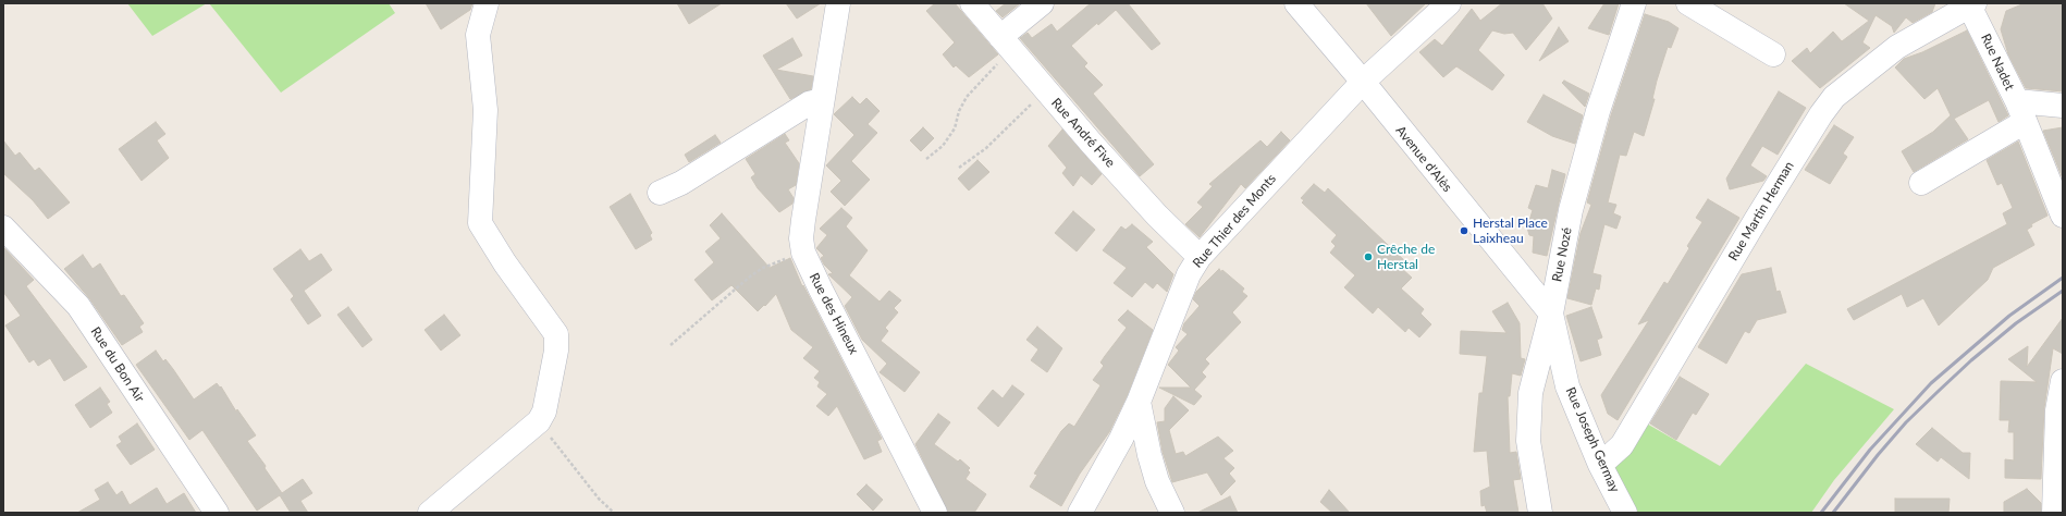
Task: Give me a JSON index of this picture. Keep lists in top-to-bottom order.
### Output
{
  "streets": {
    "street": [
      "Rue Nadet",
      "Rue André Five",
      "Avenue d'Alès",
      "Rue Martin Herman",
      "Rue Thier des Monts",
      "Rue Nozé",
      "Rue des Hineux",
      "Rue du Bon Air",
      "Rue Joseph Germay"
    ]
  },
  "crossings": [
    ["Rue Nadet", "Rue Martin Herman"],
    ["Rue André Five", "Rue Thier des Monts"],
    ["Avenue d'Alès", "Rue Thier des Monts"],
    ["Avenue d'Alès", "Rue Nozé"],
    ["Avenue d'Alès", "Rue Joseph Germay"],
    ["Rue Martin Herman", "Rue Joseph Germay"],
    ["Rue Nozé", "Rue Joseph Germay"]
  ],
  "places": ["Herstal Place Laixheau", "Crêche de Herstal"]
}
